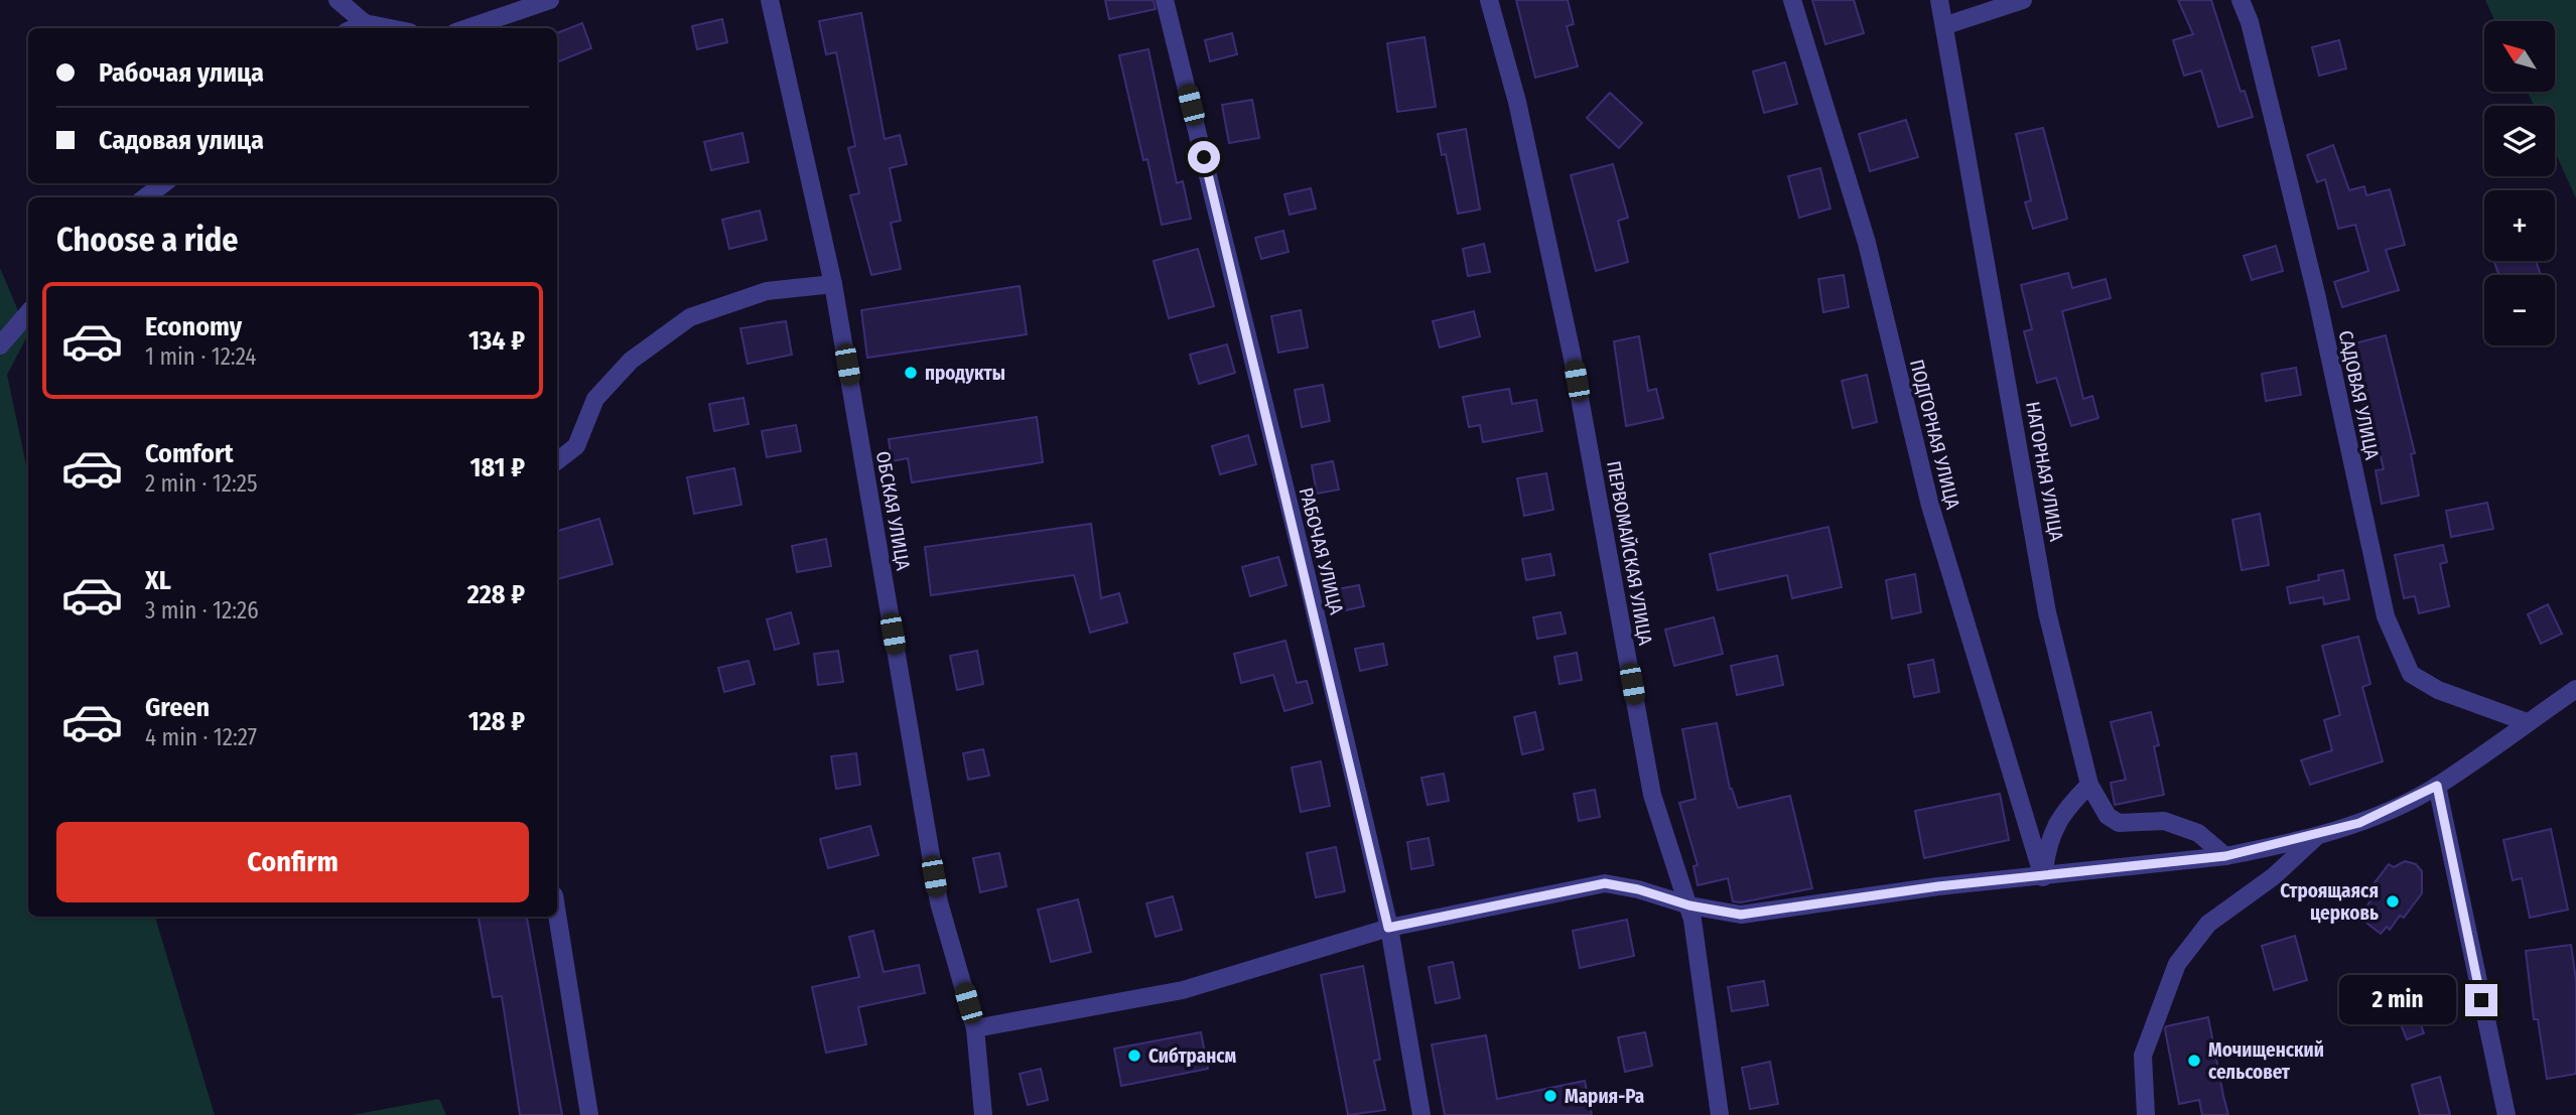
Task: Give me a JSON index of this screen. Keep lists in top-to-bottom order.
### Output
{
  "streets": {
    "street": [
      "САДОВАЯ УЛИЦА",
      "ПОДГОРНАЯ УЛИЦА",
      "НАГОРНАЯ УЛИЦА",
      "ОБСКАЯ УЛИЦА",
      "РАБОЧАЯ УЛИЦА",
      "ПЕРВОМАЙСКАЯ УЛИЦА"
    ]
  },
  "places": [
    "продукты",
    "Строящаяся церковь",
    "Сибтрансм",
    "Мочищенский сельсовет",
    "Мария-Ра"
  ],
  "north": "top left",
  "page": {
    "map_buttons": ["+", "−"],
    "banner": ["Рабочая улица", "Садовая улица"],
    "heading": "Choose a ride",
    "list": [
      {
        "name": "Economy",
        "note": "1 min · 12:24",
        "value": "134 ₽"
      },
      {
        "name": "Comfort",
        "note": "2 min · 12:25",
        "value": "181 ₽"
      },
      {
        "name": "XL",
        "note": "3 min · 12:26",
        "value": "228 ₽"
      },
      {
        "name": "Green",
        "note": "4 min · 12:27",
        "value": "128 ₽"
      }
    ],
    "buttons": "Confirm",
    "bubble": "2 min"
  }
}
